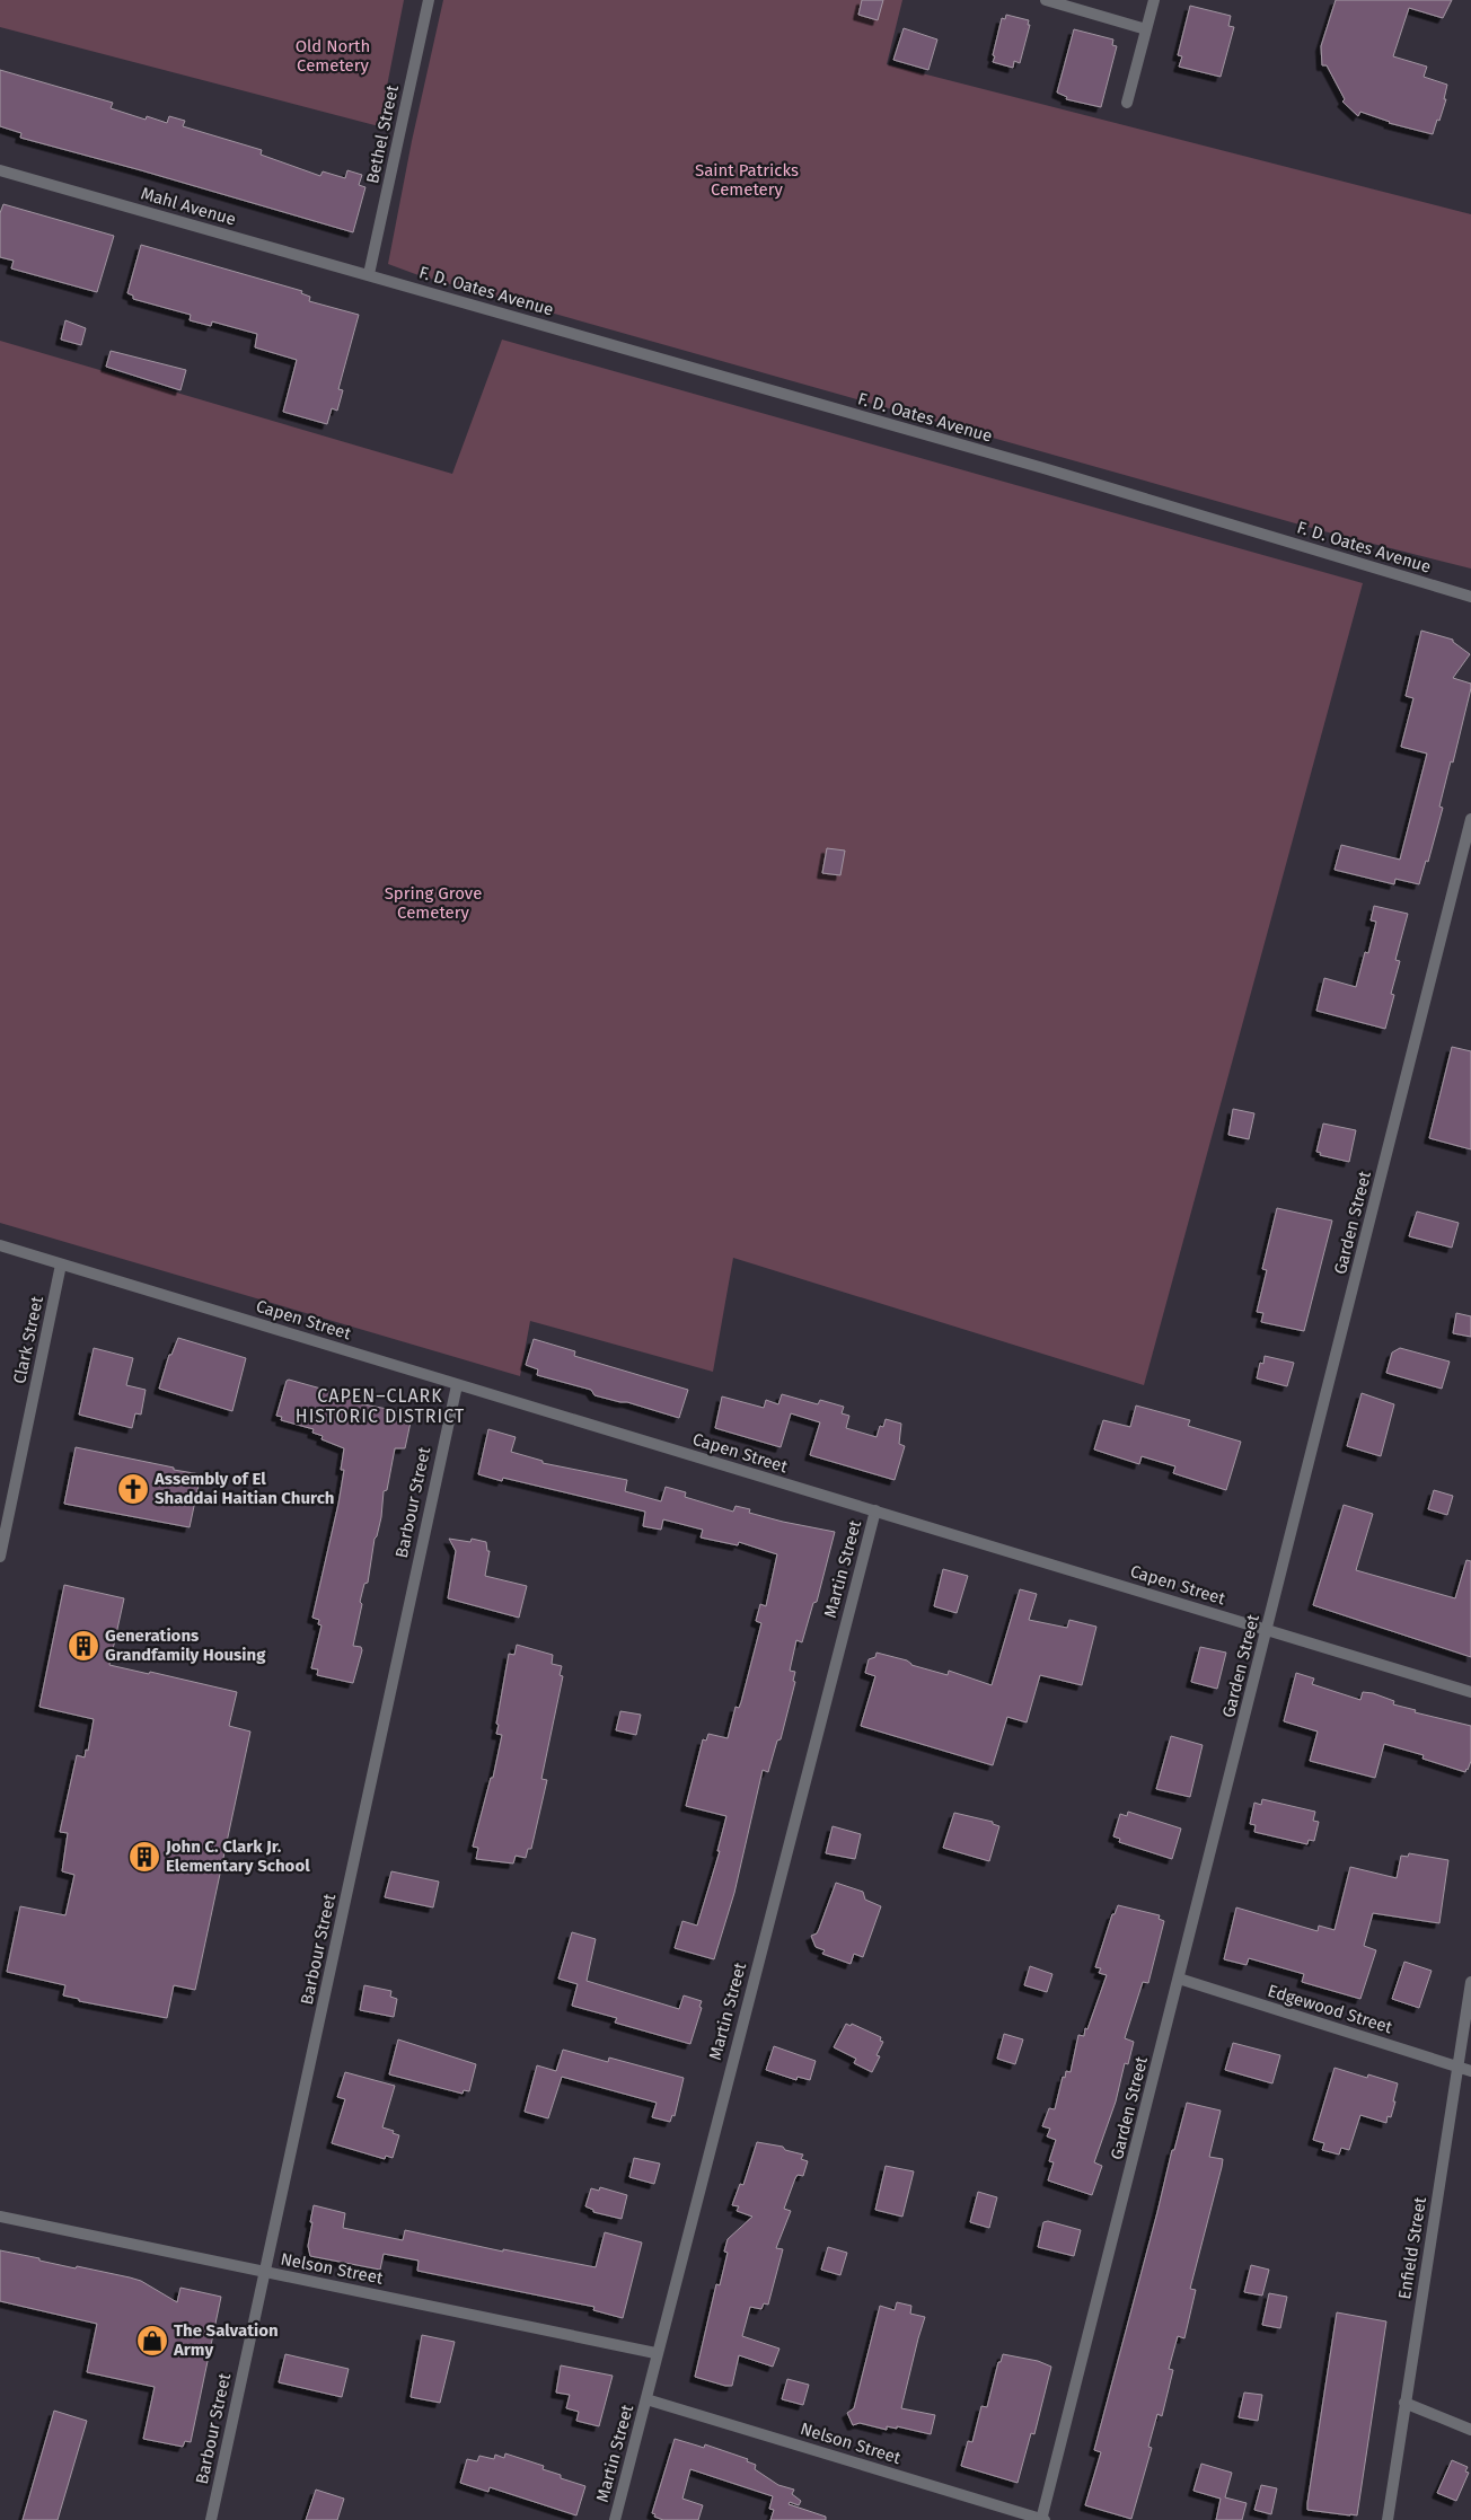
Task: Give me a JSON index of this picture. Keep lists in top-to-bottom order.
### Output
{
  "streets": {
    "street": [
      "Bethel Street",
      "Mahl Avenue",
      "F. D. Oates Avenue",
      "Garden Street",
      "Capen Street",
      "Clark Street",
      "Barbour Street",
      "Martin Street",
      "Edgewood Street",
      "Enfield Street",
      "Nelson Street"
    ]
  },
  "crossings": [
    ["Bethel Street", "Mahl Avenue"],
    ["Bethel Street", "F. D. Oates Avenue"],
    ["Mahl Avenue", "F. D. Oates Avenue"],
    ["Garden Street", "Capen Street"],
    ["Garden Street", "Edgewood Street"],
    ["Garden Street", "Nelson Street"],
    ["Capen Street", "Clark Street"],
    ["Capen Street", "Barbour Street"],
    ["Capen Street", "Martin Street"],
    ["Barbour Street", "Nelson Street"],
    ["Martin Street", "Nelson Street"],
    ["Edgewood Street", "Enfield Street"]
  ],
  "districts": ["CAPEN–CLARK HISTORIC DISTRICT"],
  "parks": ["Old North Cemetery", "Saint Patricks Cemetery", "Spring Grove Cemetery"],
  "places": {
    "church": ["Assembly of El Shaddai Haitian Church"],
    "building": ["Generations Grandfamily Housing", "John C. Clark Jr. Elementary School"],
    "shop": ["The Salvation Army"]
  }
}
